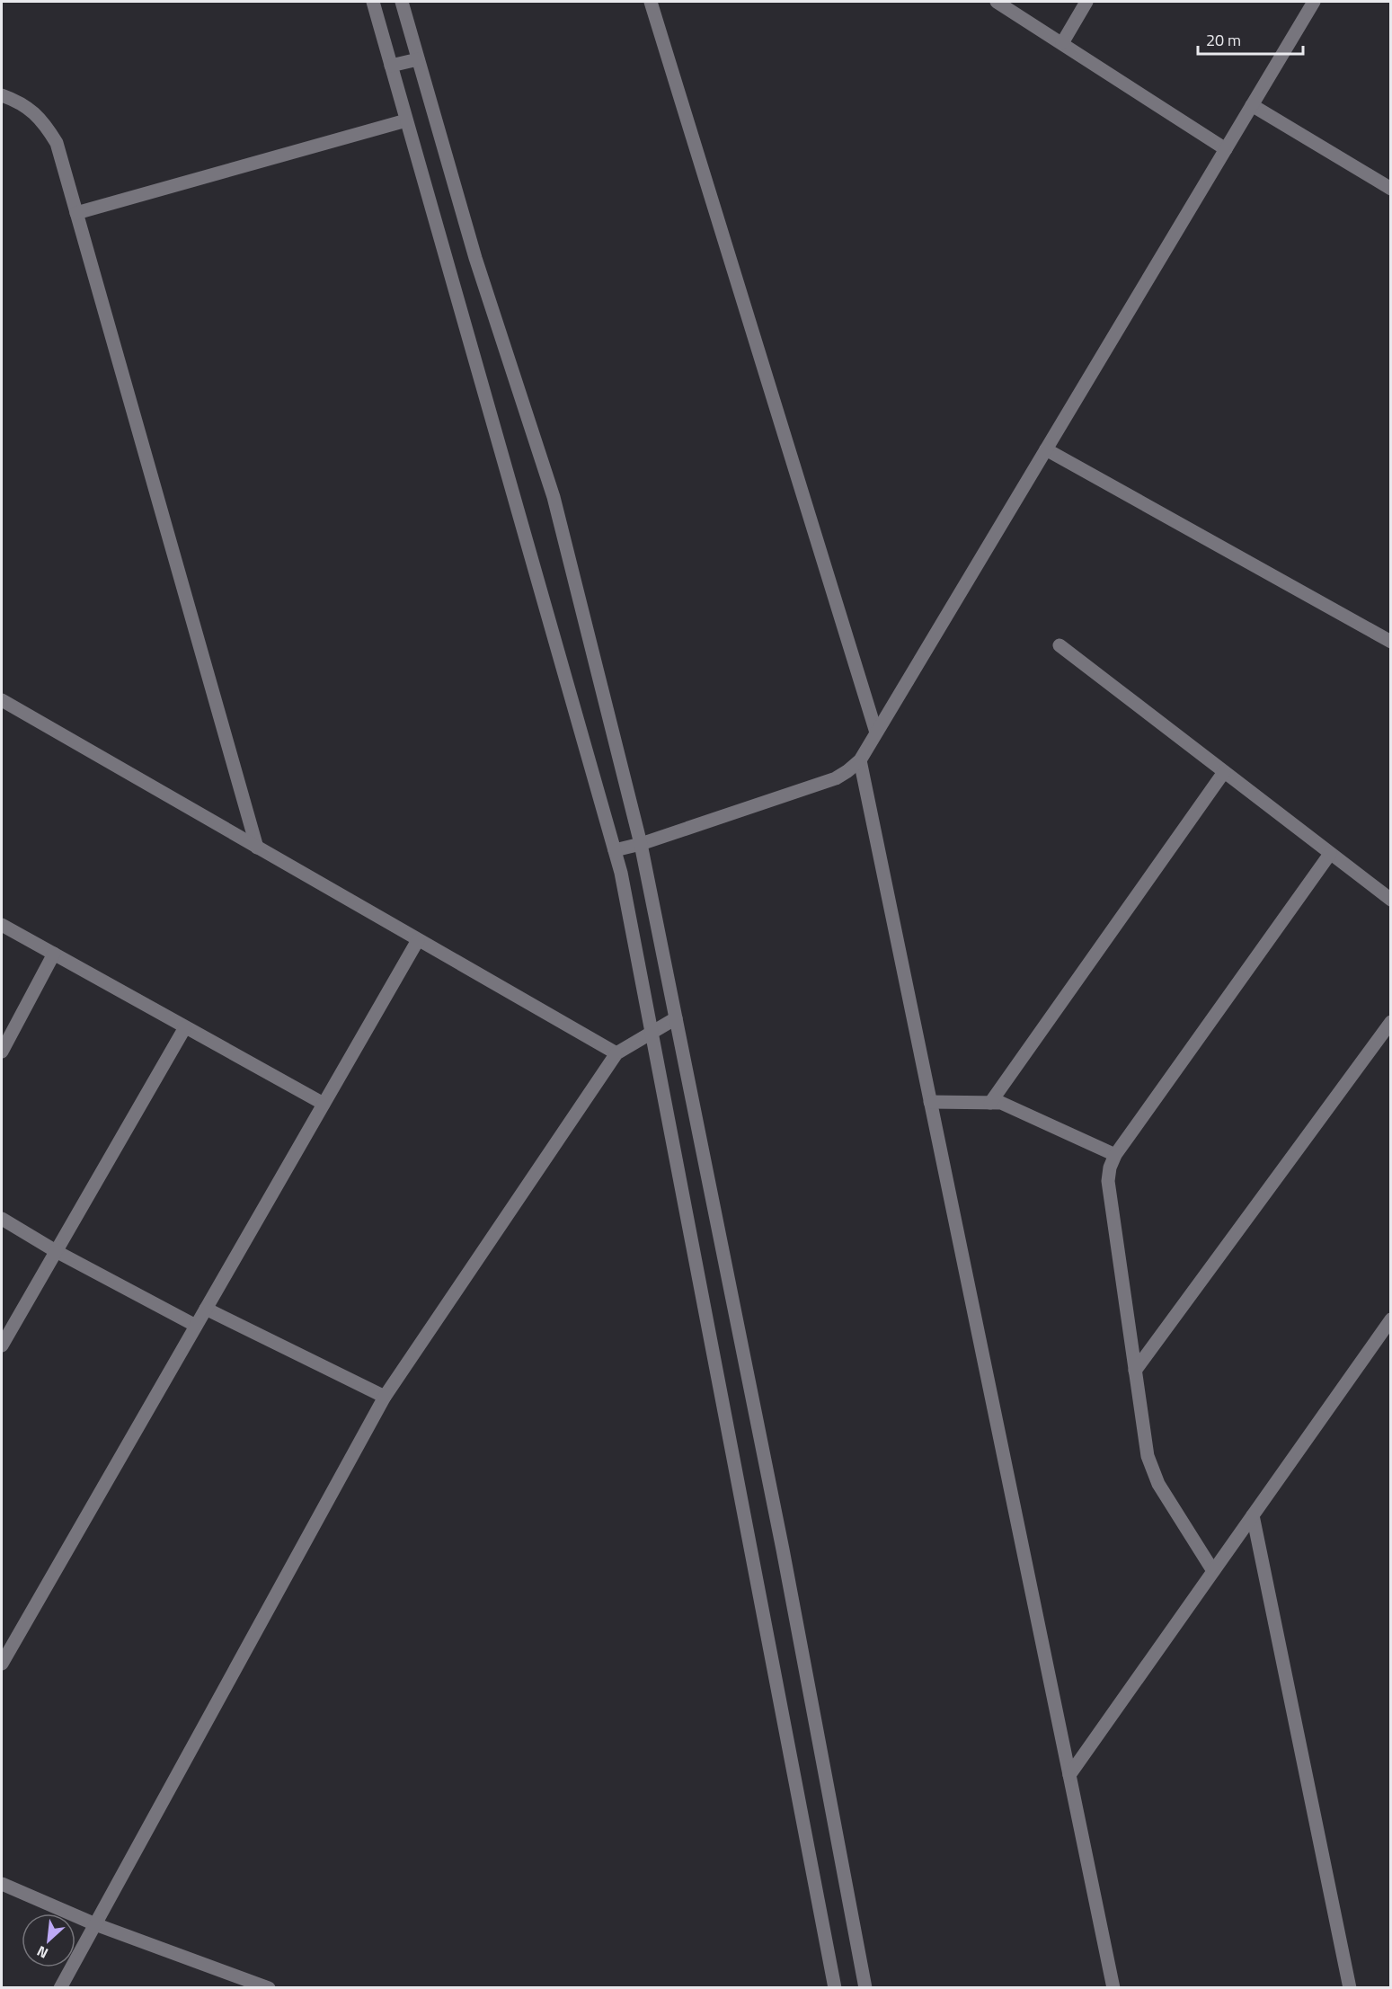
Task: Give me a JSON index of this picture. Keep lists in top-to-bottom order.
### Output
{
  "scale_bar": "20 m",
  "north": "bottom left"
}
